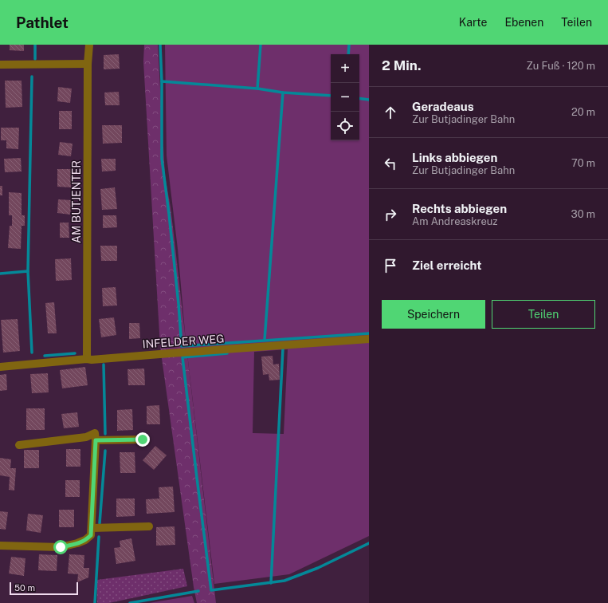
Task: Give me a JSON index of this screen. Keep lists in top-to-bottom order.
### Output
{
  "streets": {
    "street": ["AM BUTJENTER", "INFELDER WEG"]
  },
  "crossings": [
    ["AM BUTJENTER", "INFELDER WEG"]
  ],
  "scale_bar": "50 m",
  "page": {
    "header": "Pathlet",
    "nav": ["Karte", "Ebenen", "Teilen"],
    "heading": ["2 Min.", "Zu Fuß · 120 m"],
    "map_buttons": ["+", "−"],
    "list": [
      ["Geradeaus", "Zur Butjadinger Bahn", "20 m"],
      ["Links abbiegen", "Zur Butjadinger Bahn", "70 m"],
      ["Rechts abbiegen", "Am Andreaskreuz", "30 m"],
      "Ziel erreicht"
    ],
    "buttons": ["Speichern", "Teilen"],
    "scale": "50 m"
  }
}
